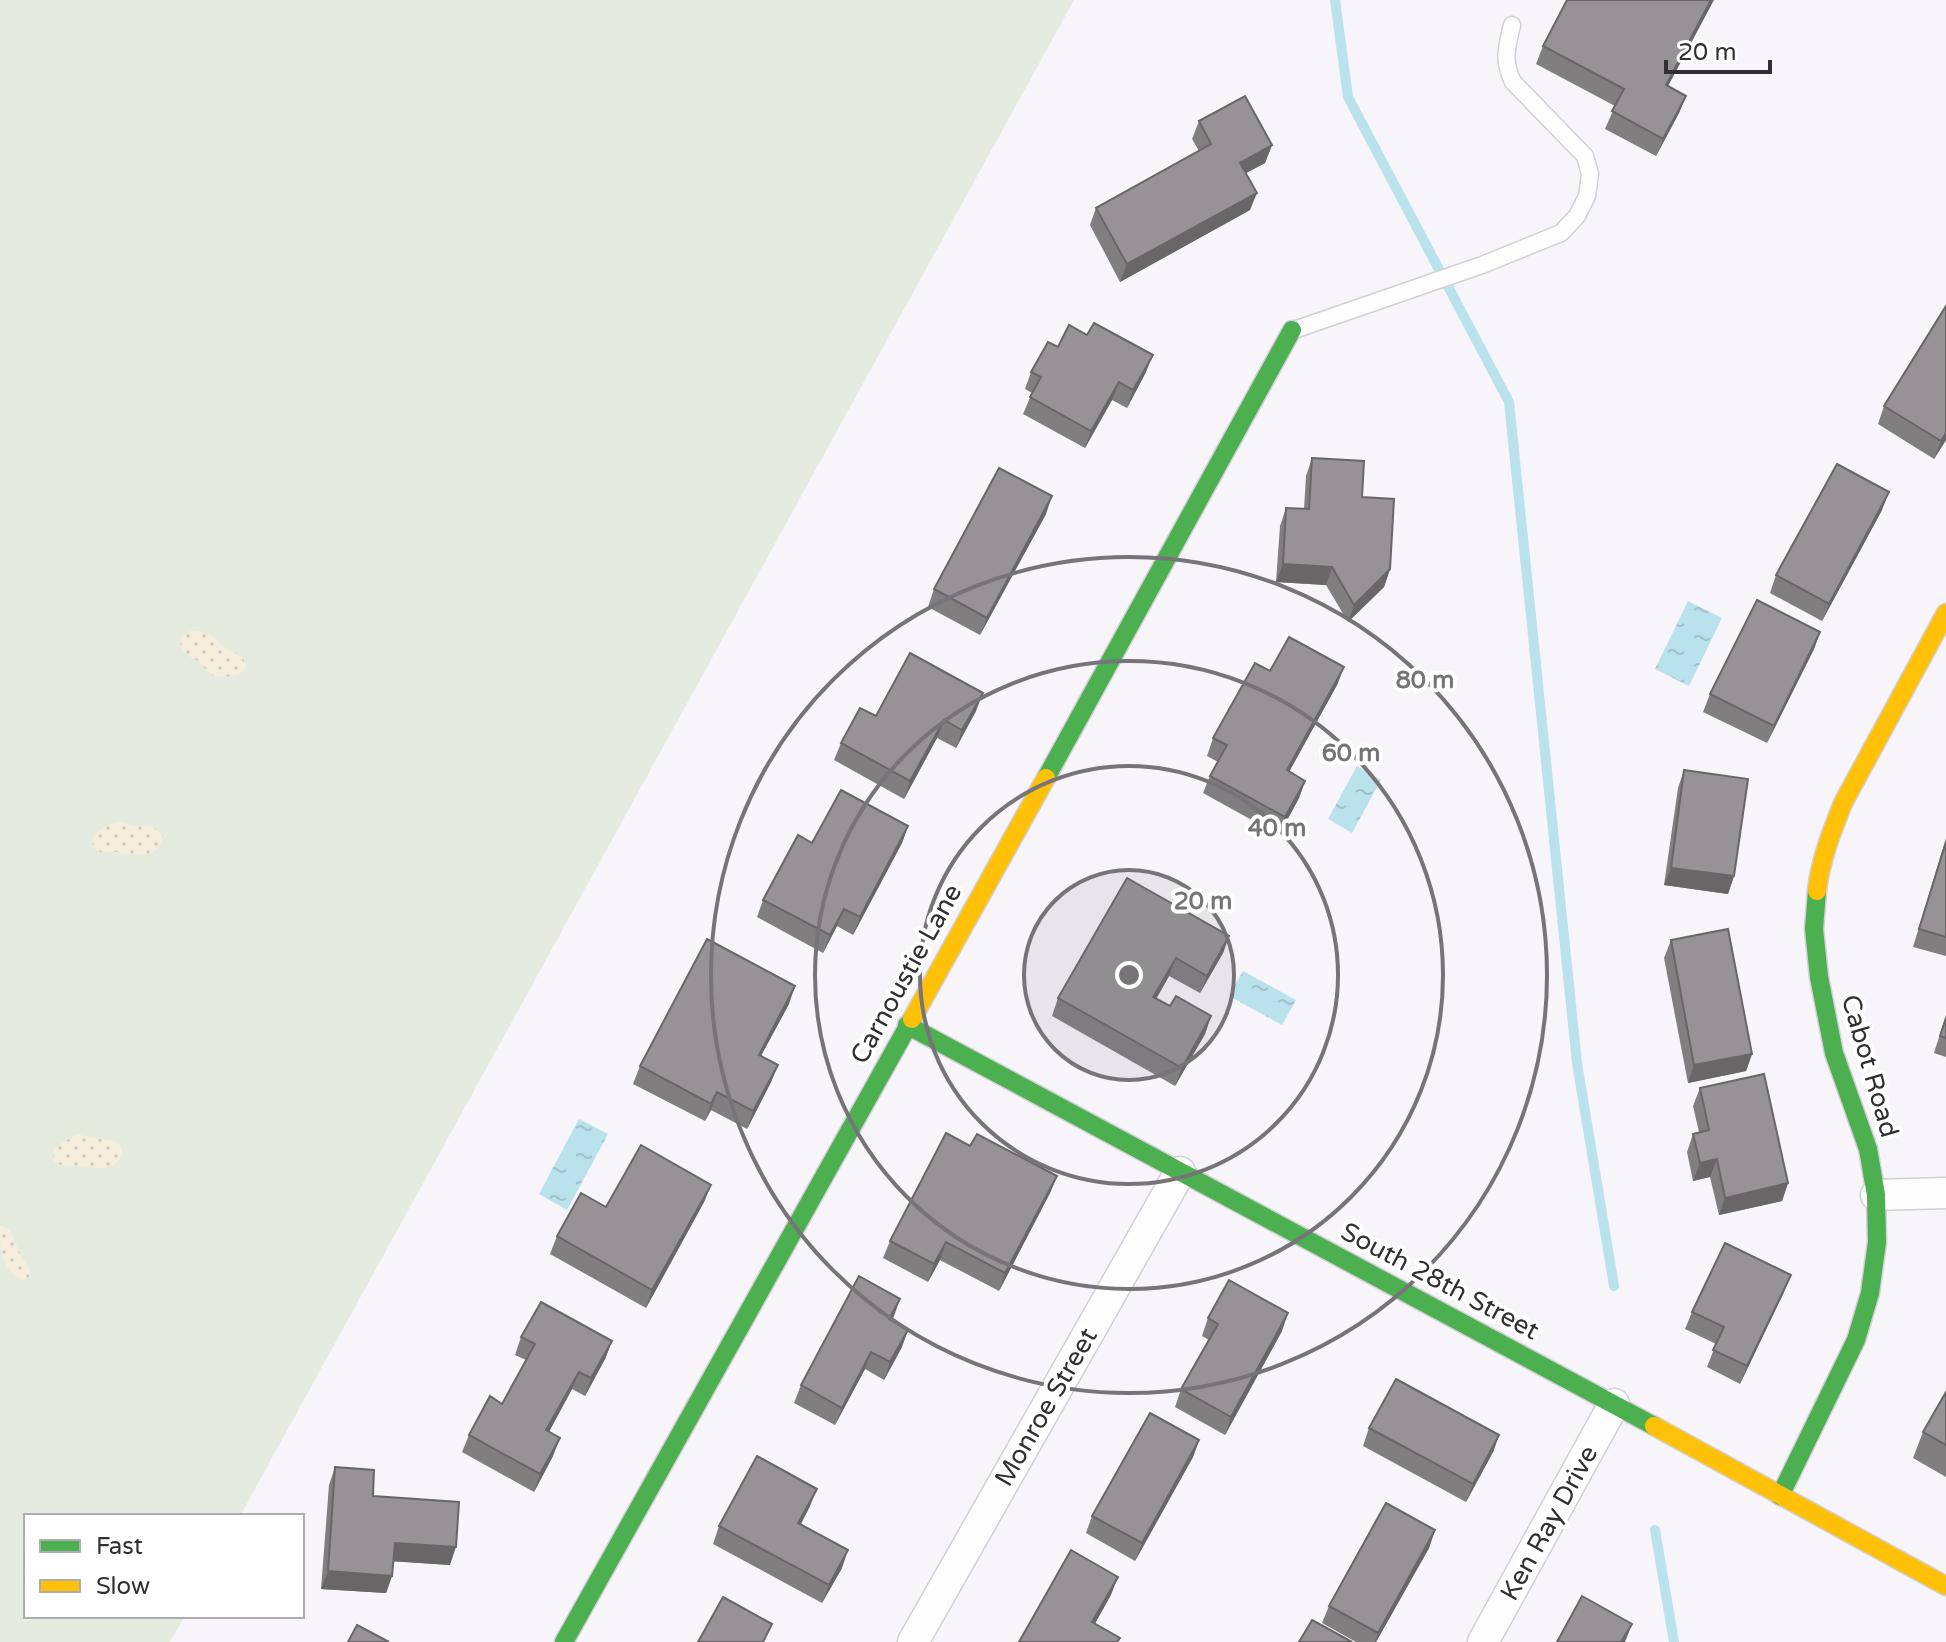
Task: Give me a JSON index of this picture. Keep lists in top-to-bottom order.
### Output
{
  "streets": {
    "street": [
      "Carnoustie Lane",
      "Cabot Road",
      "South 28th Street",
      "Monroe Street",
      "Ken Ray Drive"
    ]
  },
  "crossings": [
    ["Carnoustie Lane", "South 28th Street"],
    ["Cabot Road", "South 28th Street"],
    ["South 28th Street", "Monroe Street"],
    ["South 28th Street", "Ken Ray Drive"]
  ],
  "legend": ["Fast", "Slow"],
  "scale_bar": "20 m",
  "rings": [
    "80 m",
    "60 m",
    "40 m",
    "20 m"
  ]
}
